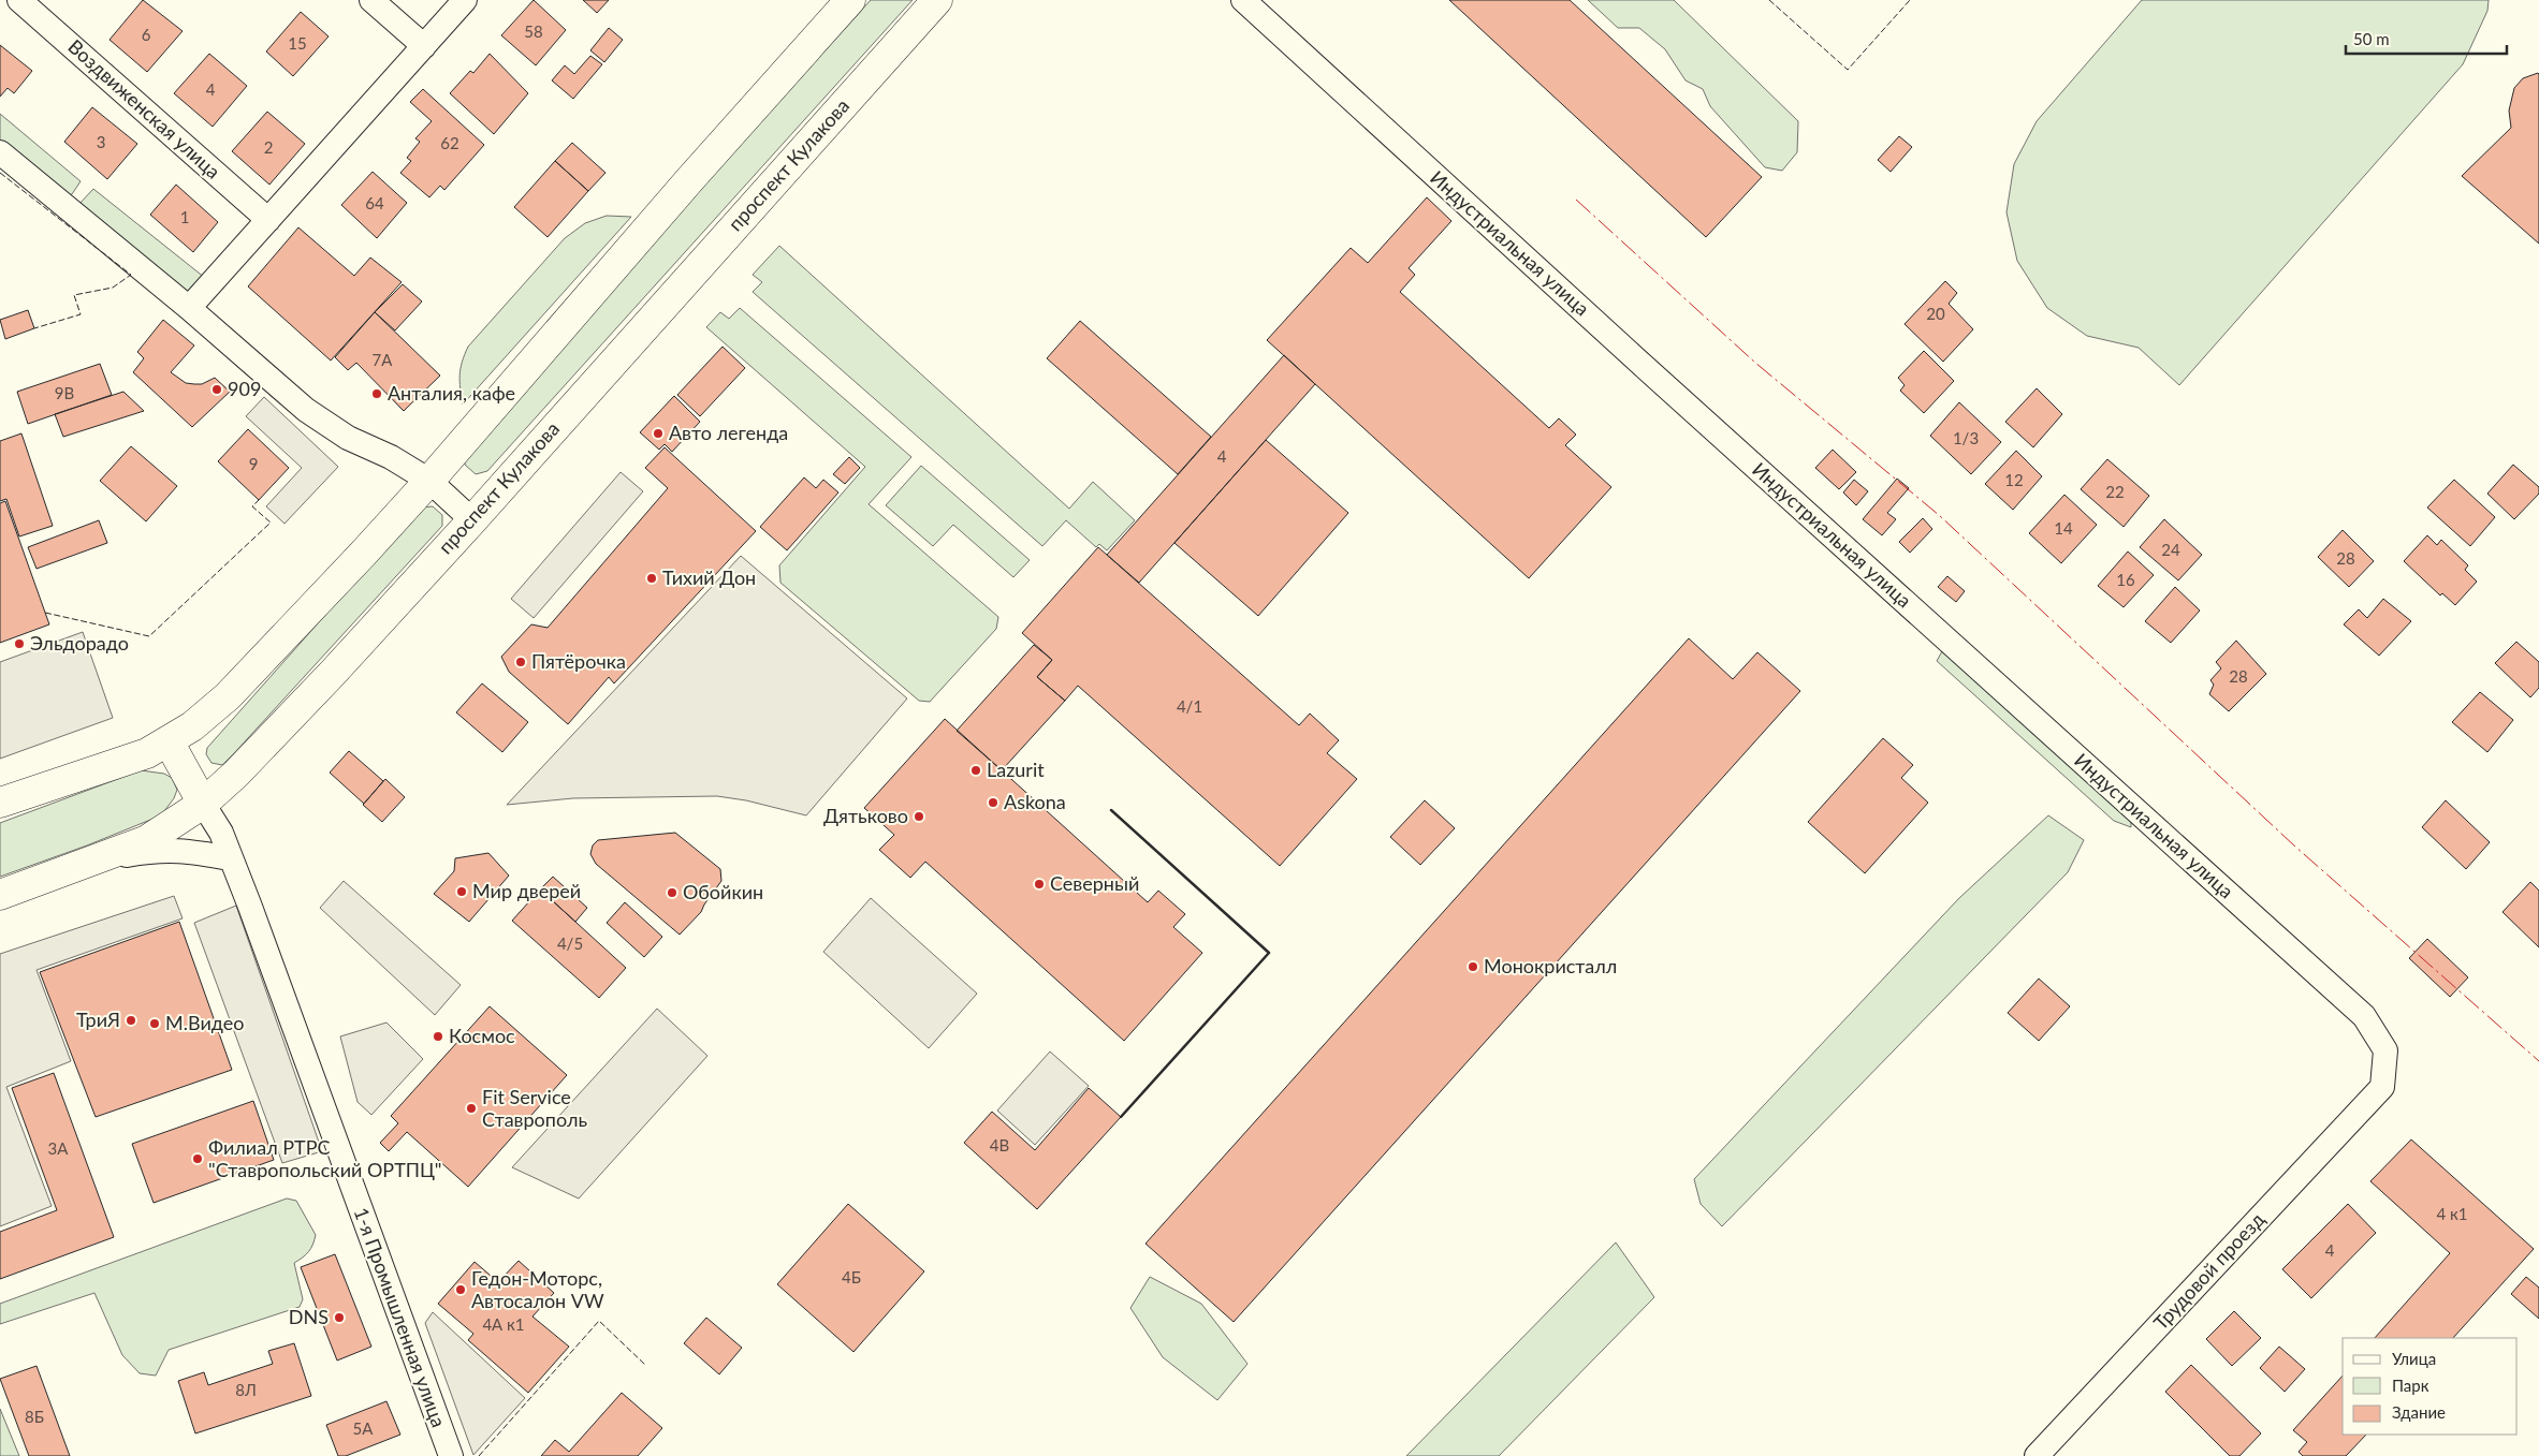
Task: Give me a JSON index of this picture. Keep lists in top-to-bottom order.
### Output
{
  "streets": {
    "main road": ["проспект Кулакова"],
    "street": [
      "Воздвиженская улица",
      "Индустриальная улица",
      "Трудовой проезд",
      "1-я Промышленная улица"
    ]
  },
  "crossings": [
    ["Индустриальная улица", "Трудовой проезд"]
  ],
  "places": [
    "909",
    "Анталия, кафе",
    "Авто легенда",
    "Тихий Дон",
    "Эльдорадо",
    "Пятёрочка",
    "Lazurit",
    "Askona",
    "Дятьково",
    "Северный",
    "Мир дверей",
    "Обойкин",
    "Монокристалл",
    "ТриЯ",
    "М.Видео",
    "Космос",
    "Fit Service Ставрополь",
    "Филиал РТРС \"Ставропольский ОРТПЦ\"",
    "Гедон-Моторс, Автосалон VW",
    "DNS"
  ],
  "house_numbers": [
    "58",
    "6",
    "15",
    "4",
    "3",
    "62",
    "2",
    "64",
    "1",
    "20",
    "7А",
    "9В",
    "1/3",
    "4",
    "9",
    "12",
    "22",
    "14",
    "24",
    "28",
    "16",
    "28",
    "4/1",
    "4/5",
    "4В",
    "3А",
    "4 к1",
    "4",
    "4Б",
    "4А к1",
    "8Л",
    "8Б",
    "5А"
  ],
  "legend": ["Улица", "Парк", "Здание"],
  "scale_bar": "50 m"
}
